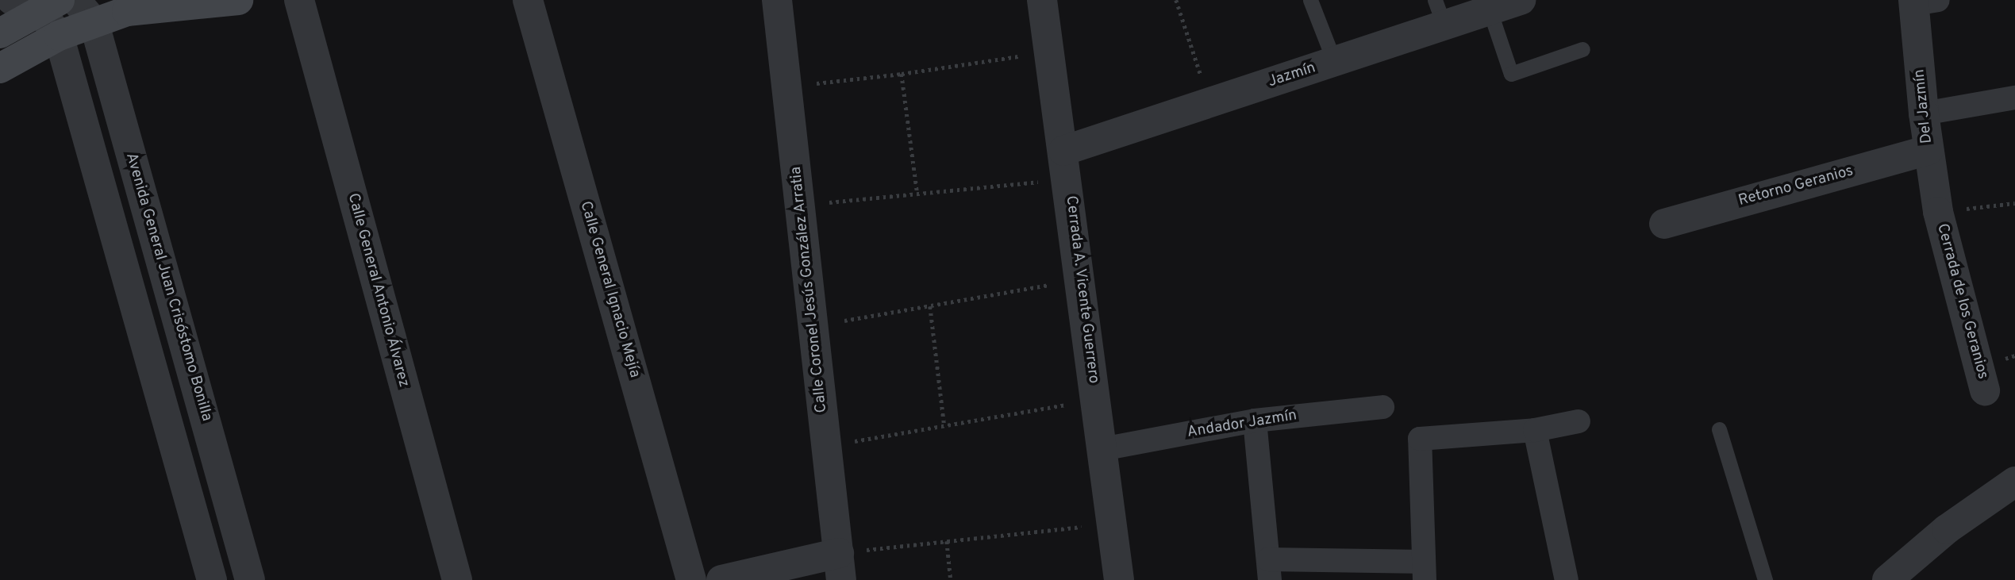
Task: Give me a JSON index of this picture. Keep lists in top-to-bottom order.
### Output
{
  "streets": {
    "street": [
      "Jazmín",
      "Del Jazmín",
      "Retorno Geranios",
      "Avenida General Juan Crisóstomo Bonilla",
      "Calle General Ignacio Mejía",
      "Calle Coronel Jesús González Arratia",
      "Cerrada A. Vicente Guerrero",
      "Calle General Antonio Álvarez",
      "Cerrada de los Geranios",
      "Andador Jazmín"
    ]
  },
  "crossings": [
    ["Jazmín", "Cerrada A. Vicente Guerrero"],
    ["Del Jazmín", "Retorno Geranios"],
    ["Del Jazmín", "Cerrada de los Geranios"],
    ["Cerrada A. Vicente Guerrero", "Andador Jazmín"]
  ]
}
